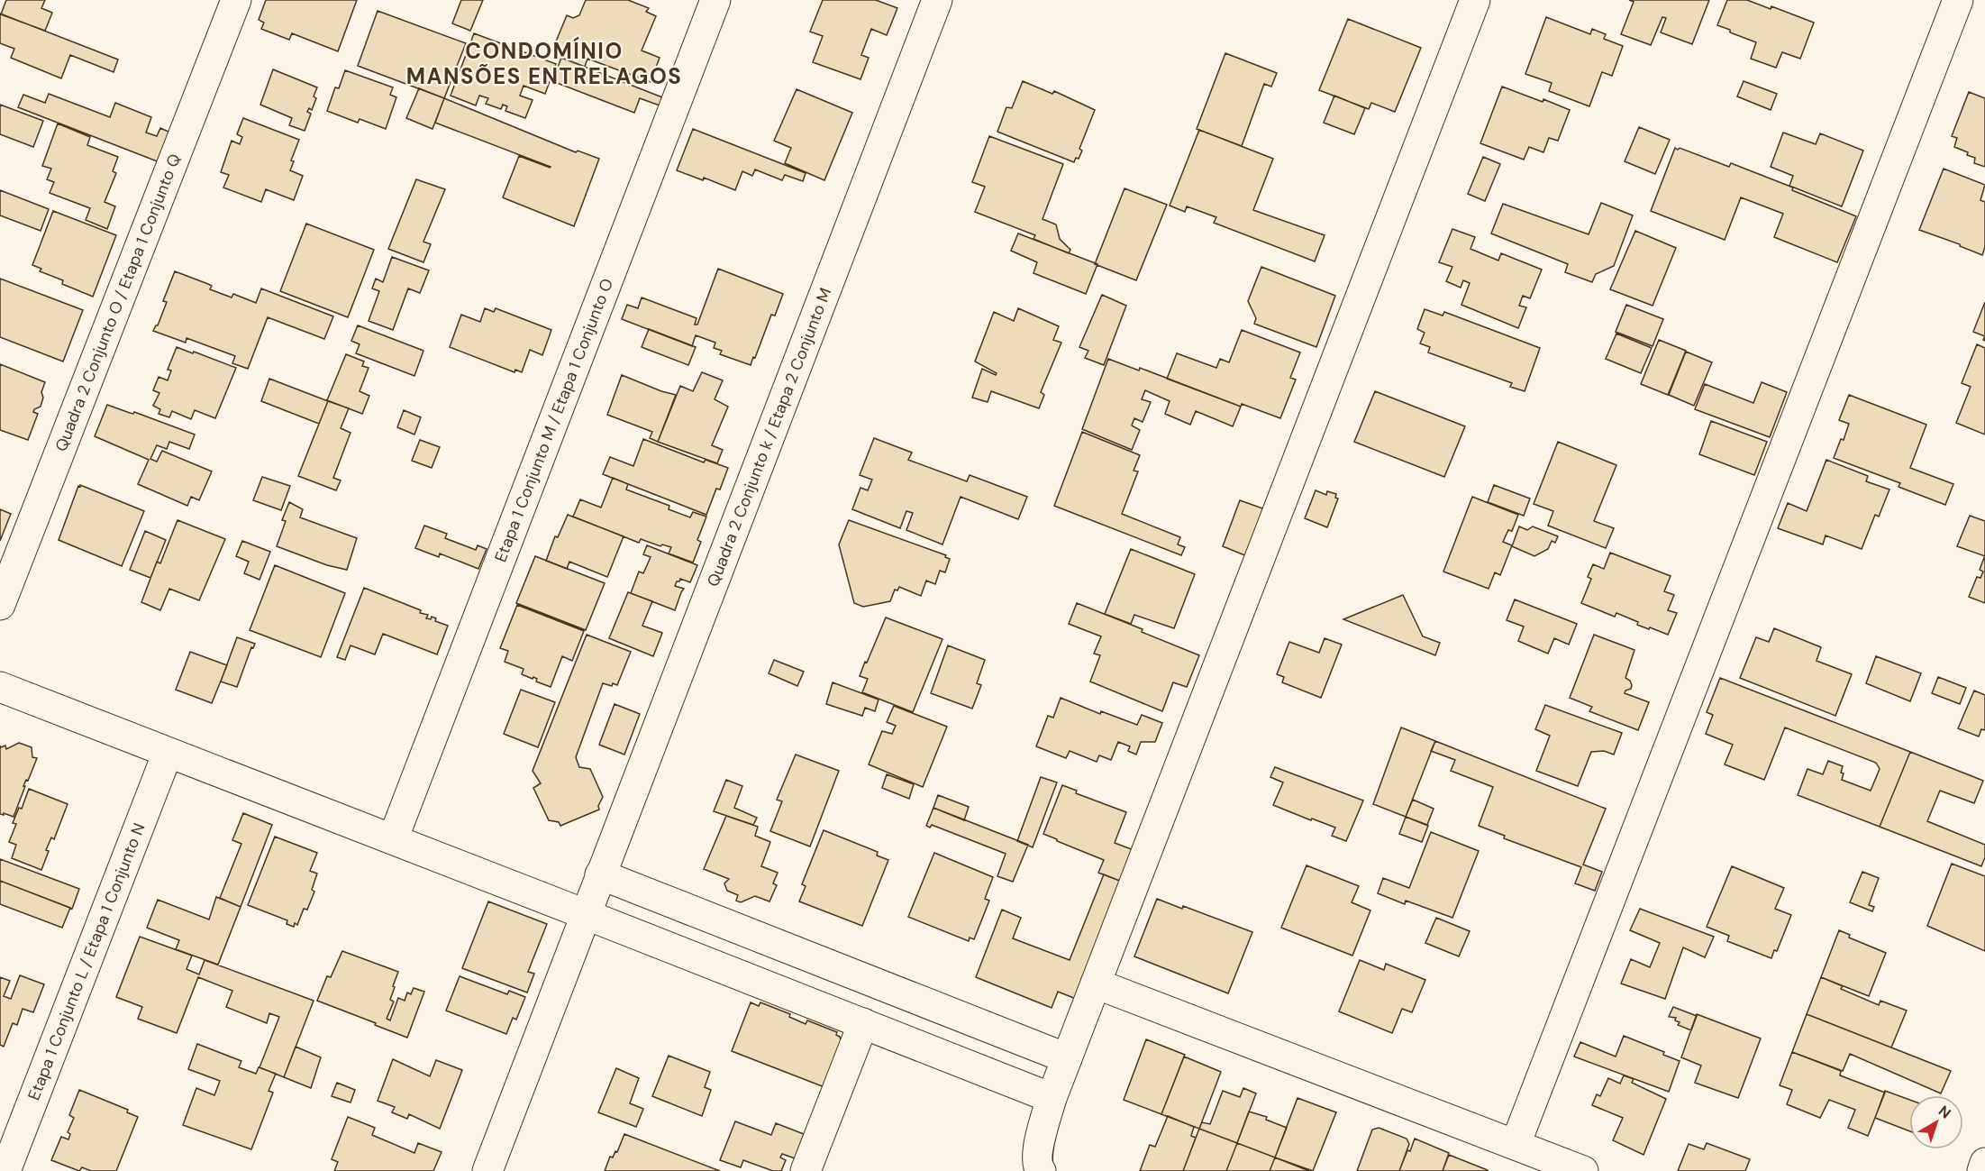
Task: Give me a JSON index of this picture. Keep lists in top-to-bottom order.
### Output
{
  "streets": {
    "street": [
      "Quadra 2 Conjunto O / Etapa 1 Conjunto Q",
      "Etapa 1 Conjunto M / Etapa 1 Conjunto O",
      "Quadra 2 Conjunto k / Etapa 2 Conjunto M",
      "Etapa 1 Conjunto L / Etapa 1 Conjunto N"
    ]
  },
  "districts": ["CONDOMÍNIO MANSÕES ENTRELAGOS"],
  "north": "top right"
}
